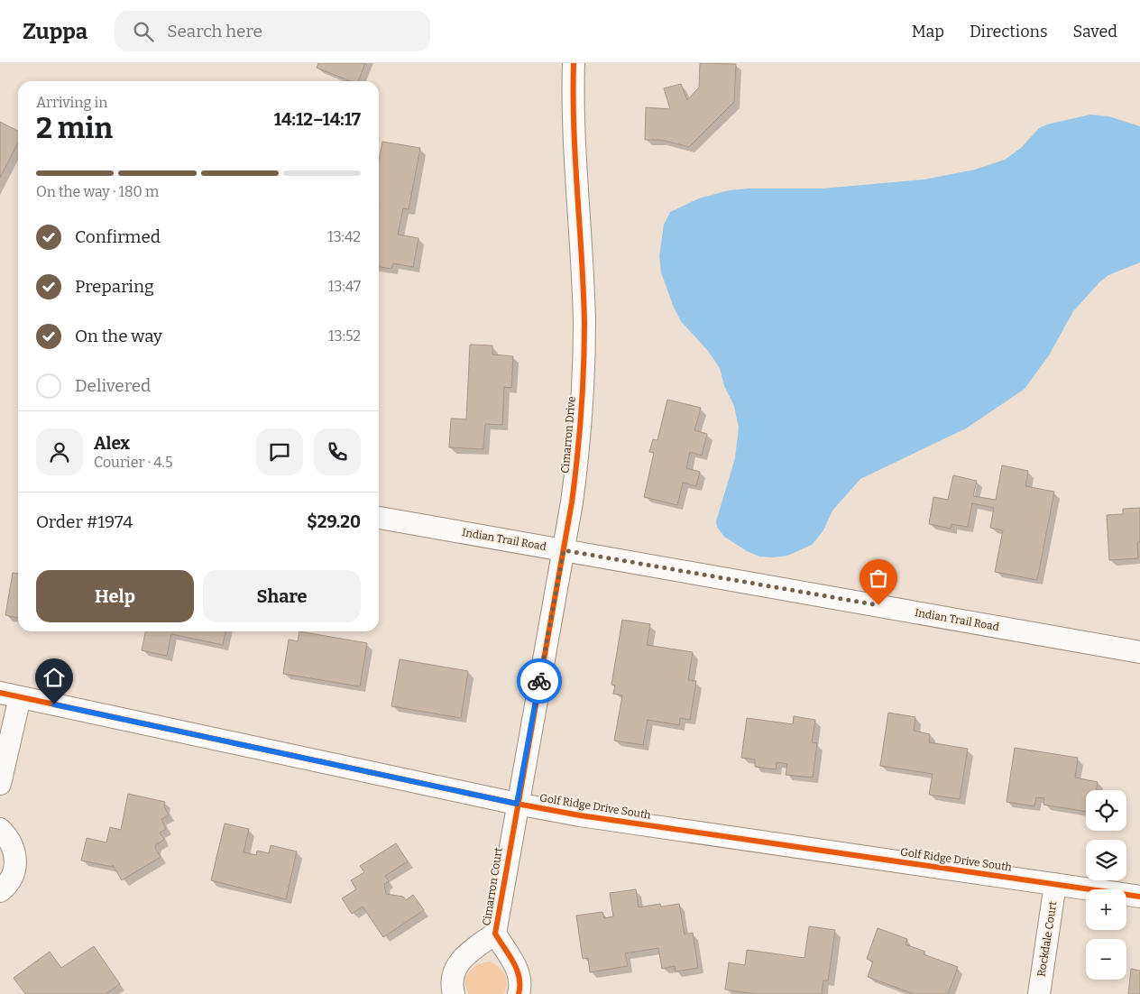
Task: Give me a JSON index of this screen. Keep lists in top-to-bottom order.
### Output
{
  "streets": {
    "street": [
      "Cimarron Drive",
      "Indian Trail Road",
      "Golf Ridge Drive South",
      "Cimarron Court",
      "Rockdale Court"
    ]
  },
  "crossings": [
    ["Cimarron Drive", "Indian Trail Road"],
    ["Cimarron Drive", "Golf Ridge Drive South"],
    ["Cimarron Drive", "Cimarron Court"],
    ["Golf Ridge Drive South", "Cimarron Court"],
    ["Golf Ridge Drive South", "Rockdale Court"]
  ],
  "page": {
    "header": "Zuppa",
    "search": "Search here",
    "nav": ["Map", "Directions", "Saved"],
    "heading": ["2 min", "Arriving in", "14:12–14:17"],
    "panel": [
      "Alex",
      "Courier · 4.5",
      "Order #1974",
      "$29.20"
    ],
    "bar": "On the way · 180 m",
    "list": [
      ["Confirmed", "13:42"],
      ["Preparing", "13:47"],
      ["On the way", "13:52"],
      "Delivered"
    ],
    "buttons": ["Help", "Share"],
    "map_buttons": ["+", "−"]
  }
}
